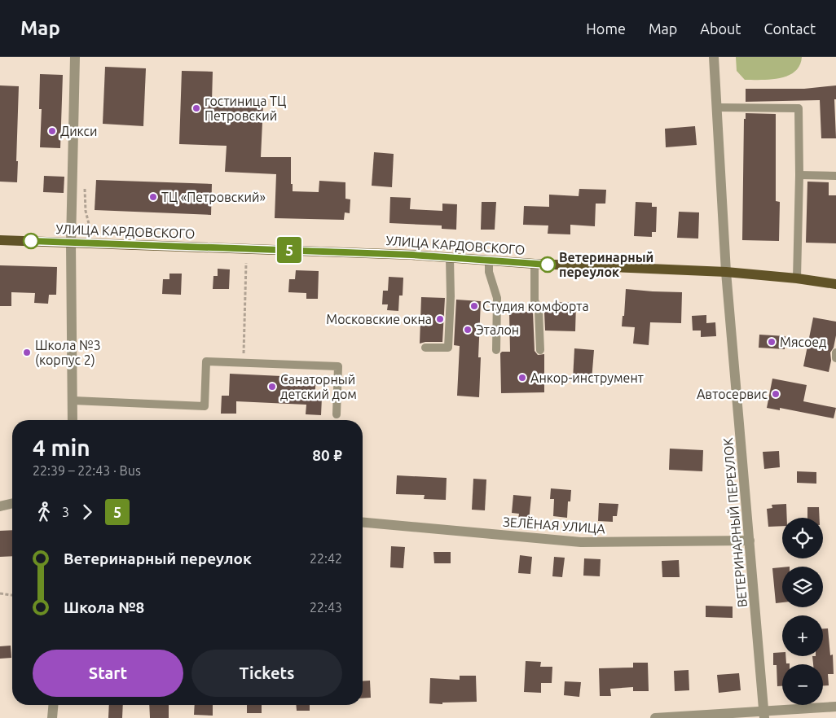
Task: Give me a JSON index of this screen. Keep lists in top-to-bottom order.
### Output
{
  "streets": {
    "main road": ["УЛИЦА КАРДОВСКОГО"],
    "street": ["ВЕТЕРИНАРНЫЙ ПЕРЕУЛОК", "ЗЕЛЁНАЯ УЛИЦА"]
  },
  "crossings": [
    ["УЛИЦА КАРДОВСКОГО", "ВЕТЕРИНАРНЫЙ ПЕРЕУЛОК"],
    ["ВЕТЕРИНАРНЫЙ ПЕРЕУЛОК", "ЗЕЛЁНАЯ УЛИЦА"]
  ],
  "places": [
    "гостиница ТЦ Петровский",
    "Дикси",
    "ТЦ «Петровский»",
    "Ветеринарный переулок",
    "Студия комфорта",
    "Московские окна",
    "Эталон",
    "Мясоед",
    "Школа №3 (корпус 2)",
    "Анкор-инструмент",
    "Санаторный детский дом",
    "Автосервис"
  ],
  "lines": ["bus line 5"],
  "page": {
    "header": "Map",
    "nav": [
      "Home",
      "Map",
      "About",
      "Contact"
    ],
    "on_map": "5",
    "heading": ["4 min", "22:39 – 22:43 · Bus", "80 ₽"],
    "legs": ["3", "5"],
    "map_buttons": ["+", "−"],
    "list": [
      {
        "name": "Ветеринарный переулок",
        "value": "22:42"
      },
      {
        "name": "Школа №8",
        "value": "22:43"
      }
    ],
    "buttons": ["Start", "Tickets"]
  }
}
